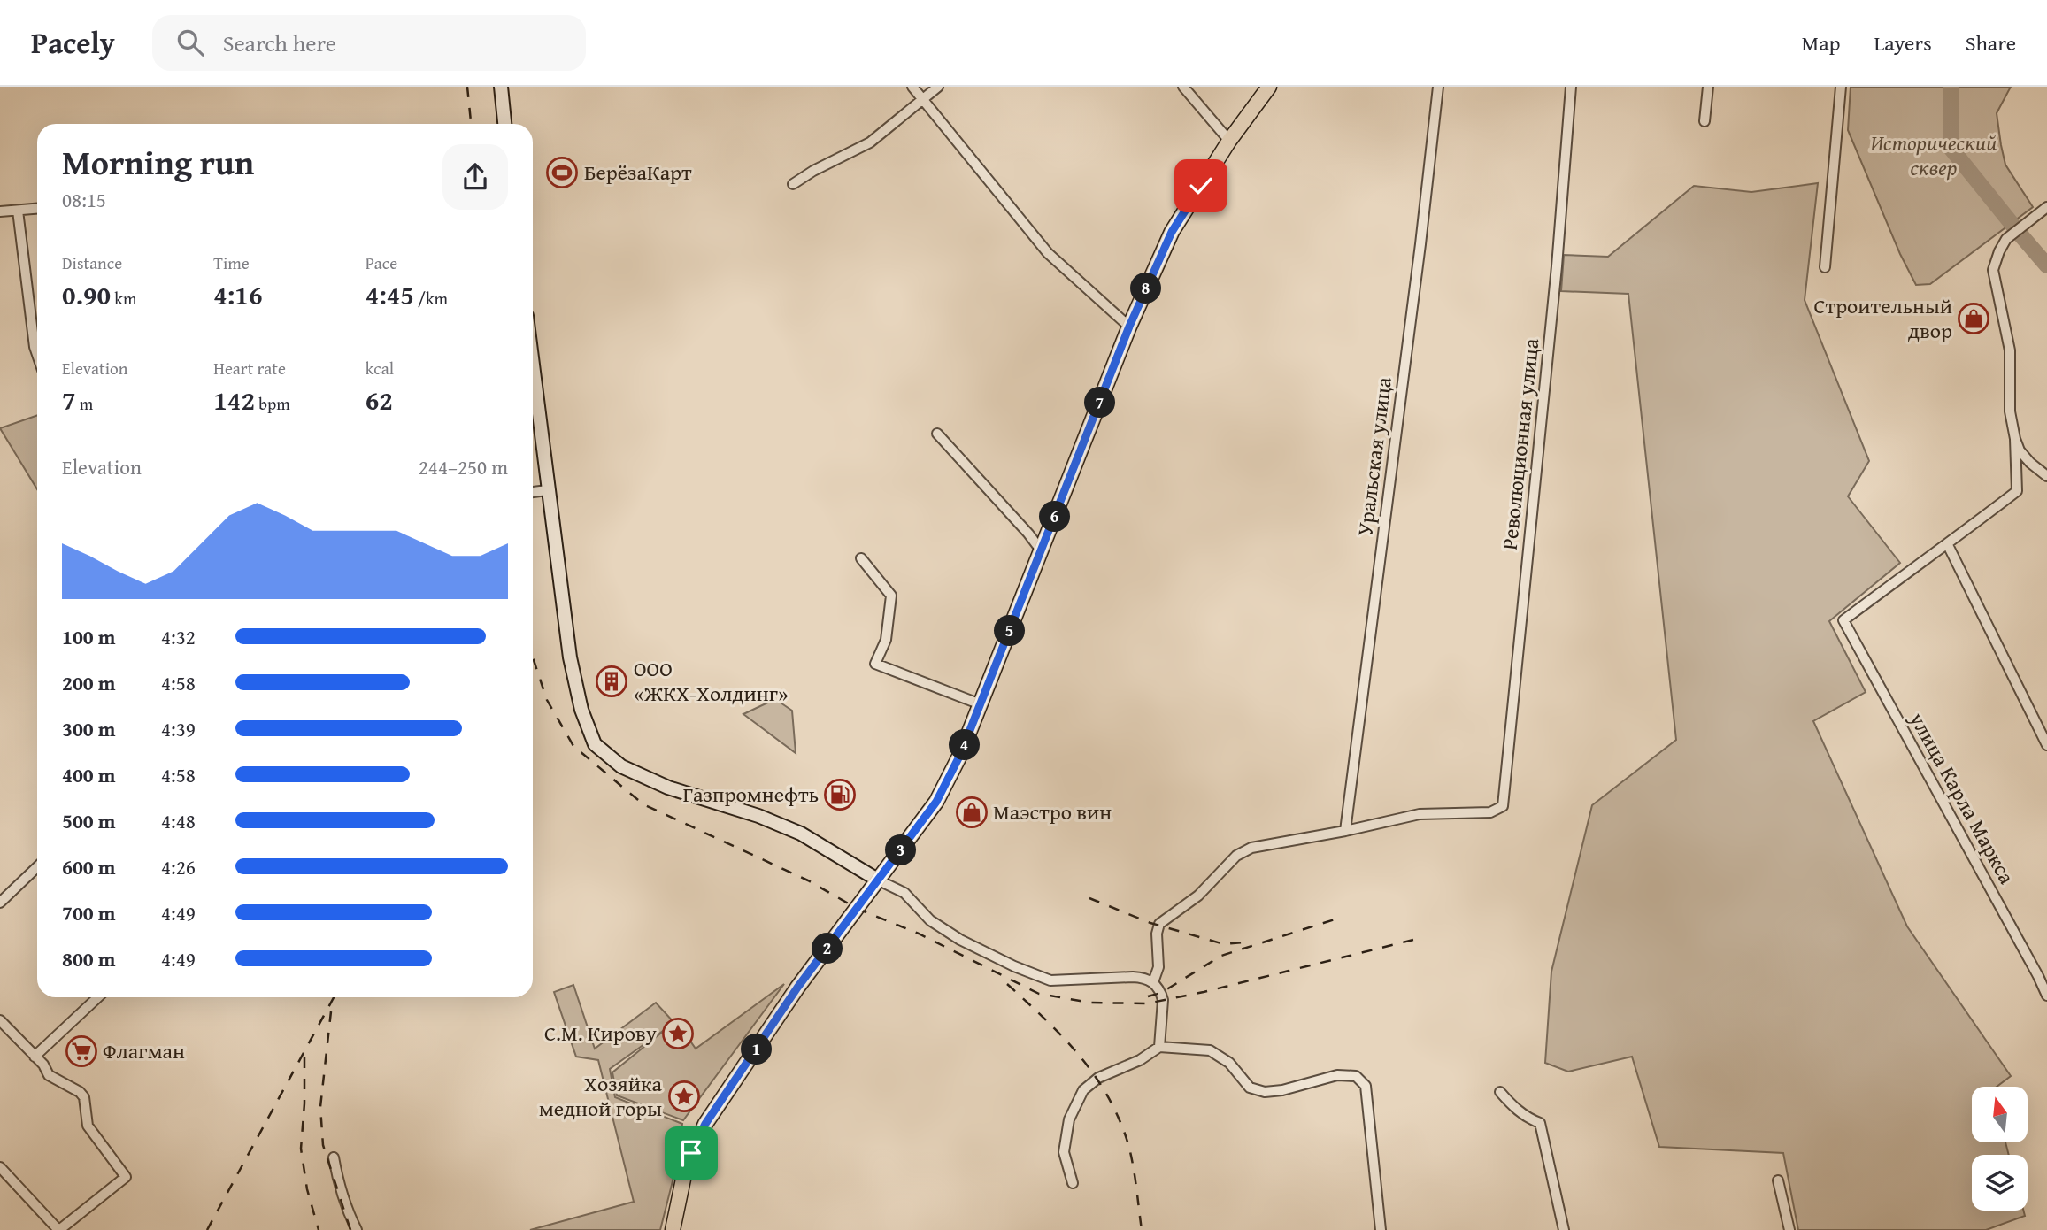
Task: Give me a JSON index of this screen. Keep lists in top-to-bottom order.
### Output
{
  "streets": {
    "street": ["Революционная улица", "Уральская улица", "улица Карла Маркса"]
  },
  "crossings": [
    ["Революционная улица", "Уральская улица"]
  ],
  "parks": ["Исторический сквер"],
  "places": {
    "sports": ["БерёзаКарт"],
    "shop": ["Строительный двор", "Маэстро вин"],
    "building": ["ООО «ЖКХ-Холдинг»"],
    "fuel station": ["Газпромнефть"],
    "place": ["С.М. Кирову", "Хозяйка медной горы"],
    "supermarket": ["Флагман"]
  },
  "north": "top",
  "page": {
    "header": "Pacely",
    "search": "Search here",
    "nav": ["Map", "Layers", "Share"],
    "heading": ["Morning run", "08:15"],
    "stats": [
      ["Distance", "0.90 km"],
      ["Time", "4:16"],
      ["Pace", "4:45 /km"],
      ["Elevation", "7 m"],
      ["Heart rate", "142 bpm"],
      ["kcal", "62"]
    ],
    "pins": [
      "8",
      "7",
      "6",
      "5",
      "4",
      "3",
      "2",
      "1"
    ],
    "chart": ["Elevation", "244–250 m"],
    "list": [
      {
        "name": "100 m",
        "note": "4:32"
      },
      {
        "name": "200 m",
        "note": "4:58"
      },
      {
        "name": "300 m",
        "note": "4:39"
      },
      {
        "name": "400 m",
        "note": "4:58"
      },
      {
        "name": "500 m",
        "note": "4:48"
      },
      {
        "name": "600 m",
        "note": "4:26"
      },
      {
        "name": "700 m",
        "note": "4:49"
      },
      {
        "name": "800 m",
        "note": "4:49"
      }
    ]
  }
}
